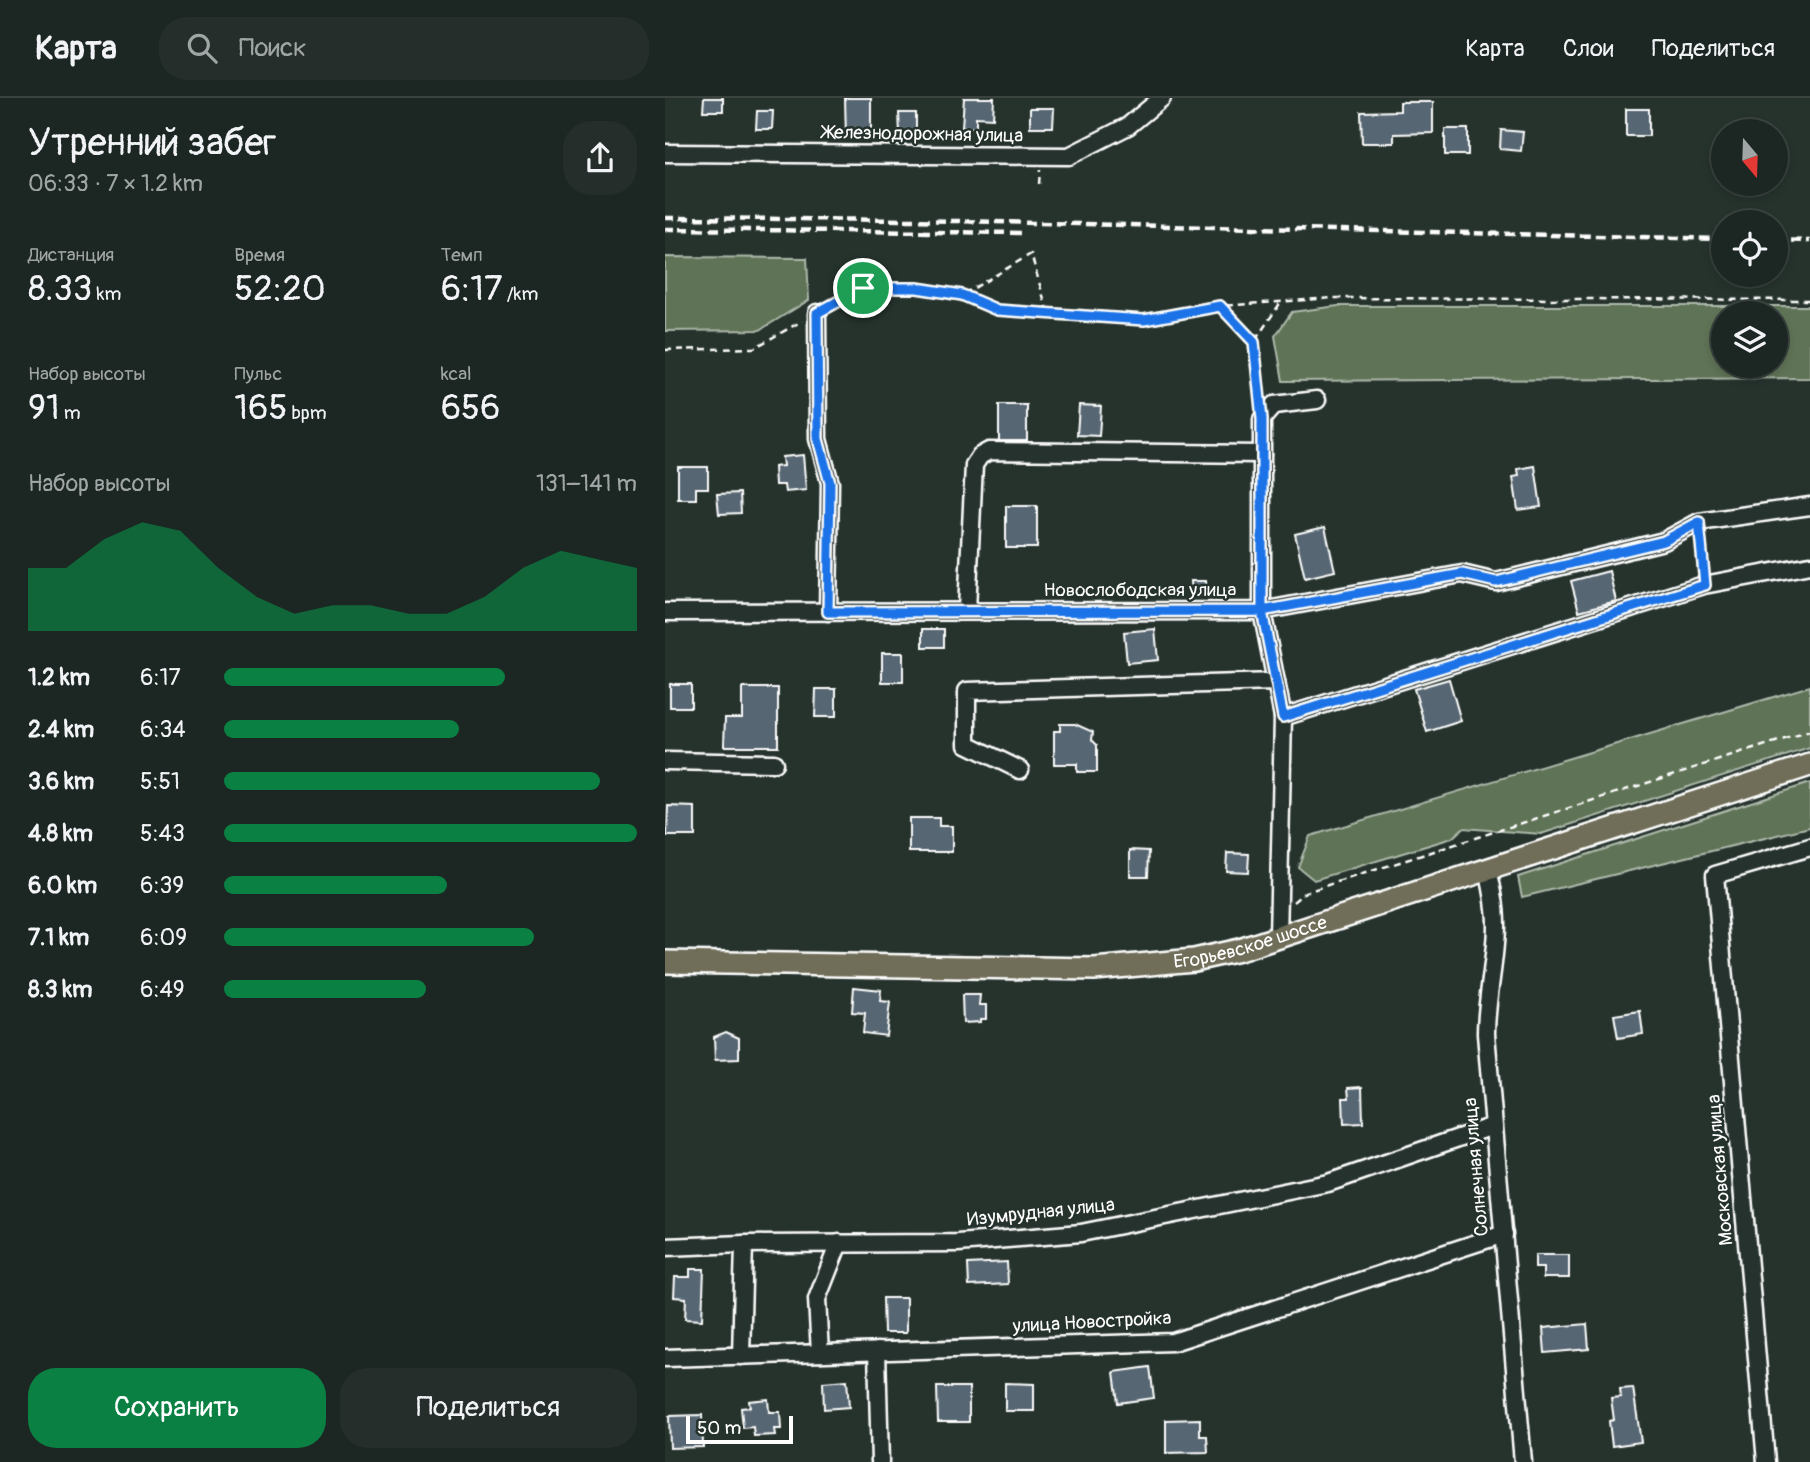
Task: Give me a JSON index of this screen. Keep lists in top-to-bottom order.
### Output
{
  "streets": {
    "main road": ["Егорьевское шоссе"],
    "street": [
      "Железнодорожная улица",
      "Новослободская улица",
      "Солнечная улица",
      "Московская улица",
      "Изумрудная улица",
      "улица Новостройка"
    ]
  },
  "crossings": [
    ["Егорьевское шоссе", "Солнечная улица"],
    ["Солнечная улица", "Изумрудная улица"],
    ["Солнечная улица", "улица Новостройка"]
  ],
  "scale_bar": "50 m",
  "north": "bottom",
  "page": {
    "header": "Карта",
    "search": "Поиск",
    "nav": ["Карта", "Слои", "Поделиться"],
    "heading": ["Утренний забег", "06:33 · 7 × 1.2 km"],
    "stats": [
      ["Дистанция", "8.33 km"],
      ["Время", "52:20"],
      ["Темп", "6:17 /km"],
      ["Набор высоты", "91 m"],
      ["Пульс", "165 bpm"],
      ["kcal", "656"]
    ],
    "chart": ["Набор высоты", "131–141 m"],
    "list": [
      {
        "name": "1.2 km",
        "note": "6:17"
      },
      {
        "name": "2.4 km",
        "note": "6:34"
      },
      {
        "name": "3.6 km",
        "note": "5:51"
      },
      {
        "name": "4.8 km",
        "note": "5:43"
      },
      {
        "name": "6.0 km",
        "note": "6:39"
      },
      {
        "name": "7.1 km",
        "note": "6:09"
      },
      {
        "name": "8.3 km",
        "note": "6:49"
      }
    ],
    "buttons": ["Сохранить", "Поделиться"],
    "scale": "50 m"
  }
}
